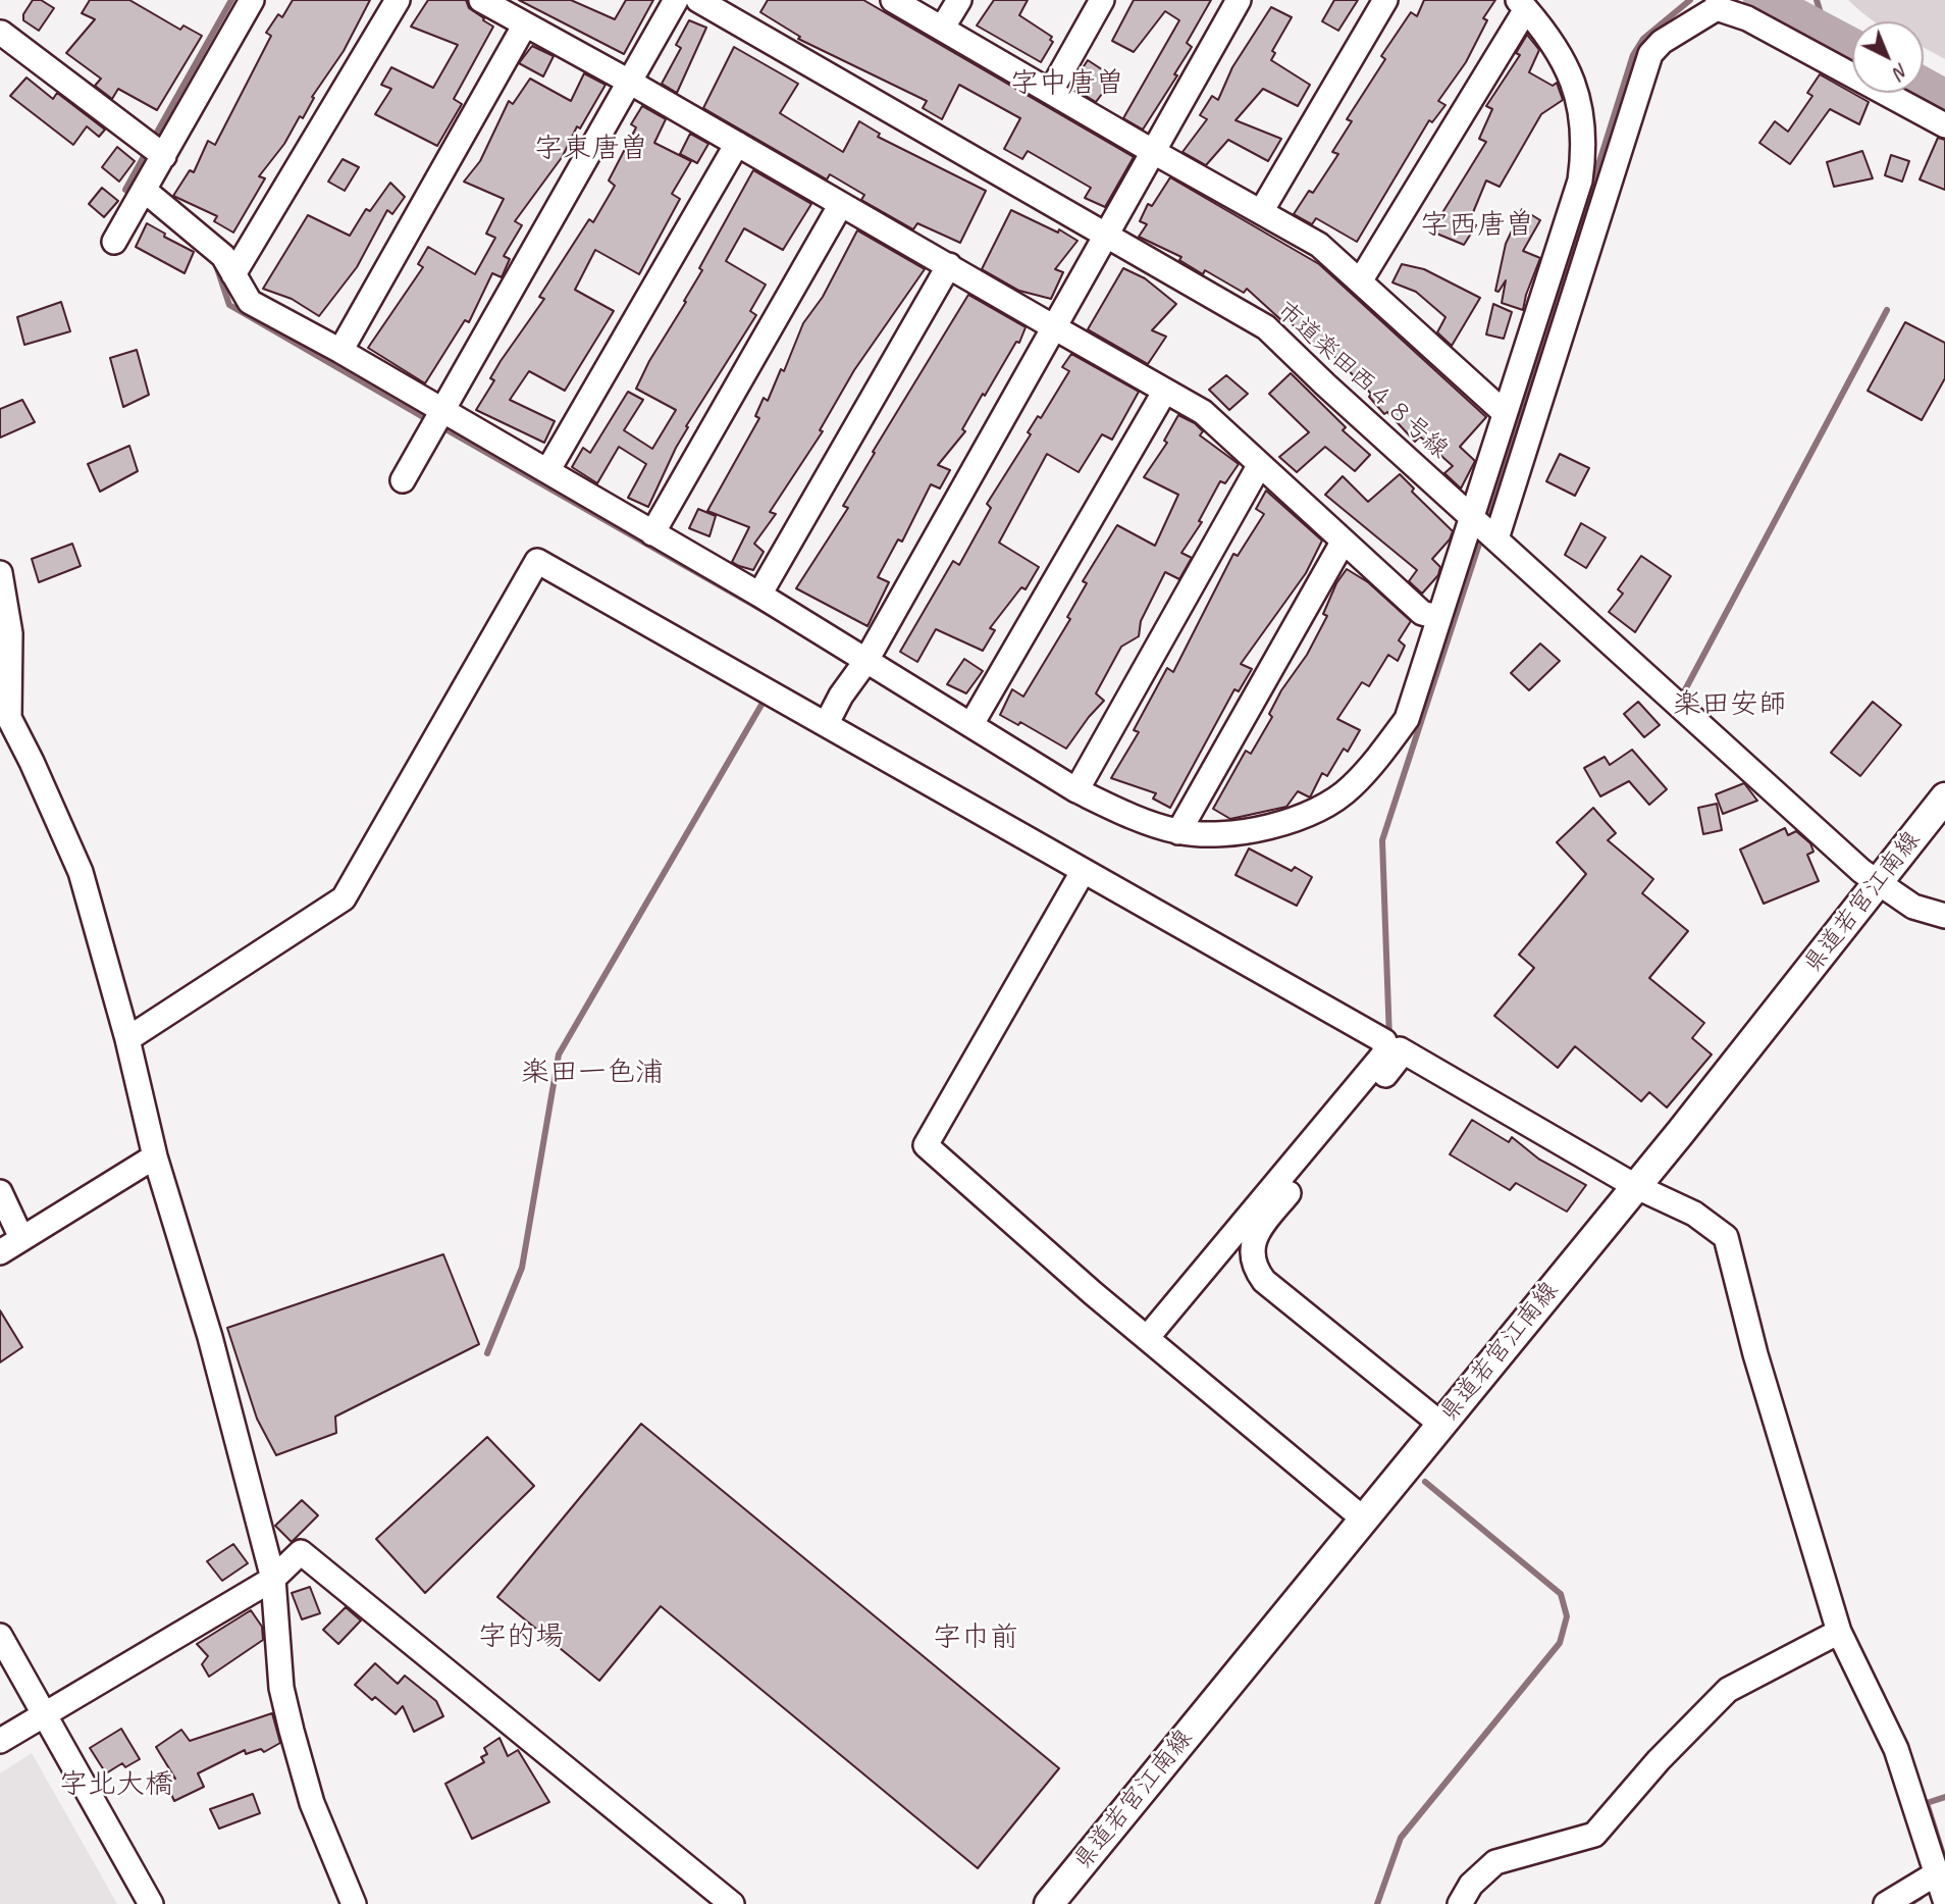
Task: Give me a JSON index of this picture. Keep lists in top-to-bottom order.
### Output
{
  "streets": {
    "main road": ["県道若宮江南線"],
    "street": ["市道楽田西４８号線"]
  },
  "crossings": [
    ["市道楽田西４８号線", "県道若宮江南線"]
  ],
  "districts": [
    "字中唐曽",
    "字東唐曽",
    "字西唐曽",
    "楽田安師",
    "楽田一色浦",
    "字的場",
    "字巾前",
    "字北大橋"
  ],
  "north": "bottom right"
}
